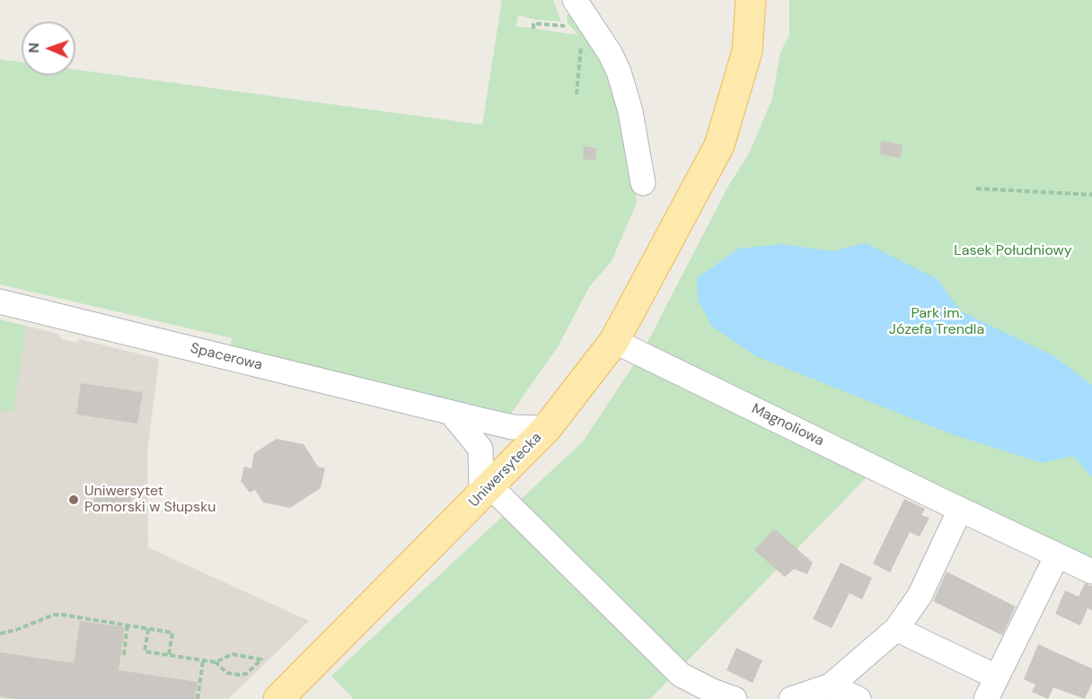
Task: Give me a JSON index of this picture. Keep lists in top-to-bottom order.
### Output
{
  "streets": {
    "main road": ["Uniwersytecka"],
    "street": ["Spacerowa", "Magnoliowa"]
  },
  "crossings": [
    ["Spacerowa", "Uniwersytecka"],
    ["Magnoliowa", "Uniwersytecka"]
  ],
  "parks": ["Lasek Południowy", "Park im. Józefa Trendla"],
  "places": ["Uniwersytet Pomorski w Słupsku"],
  "north": "left"
}
